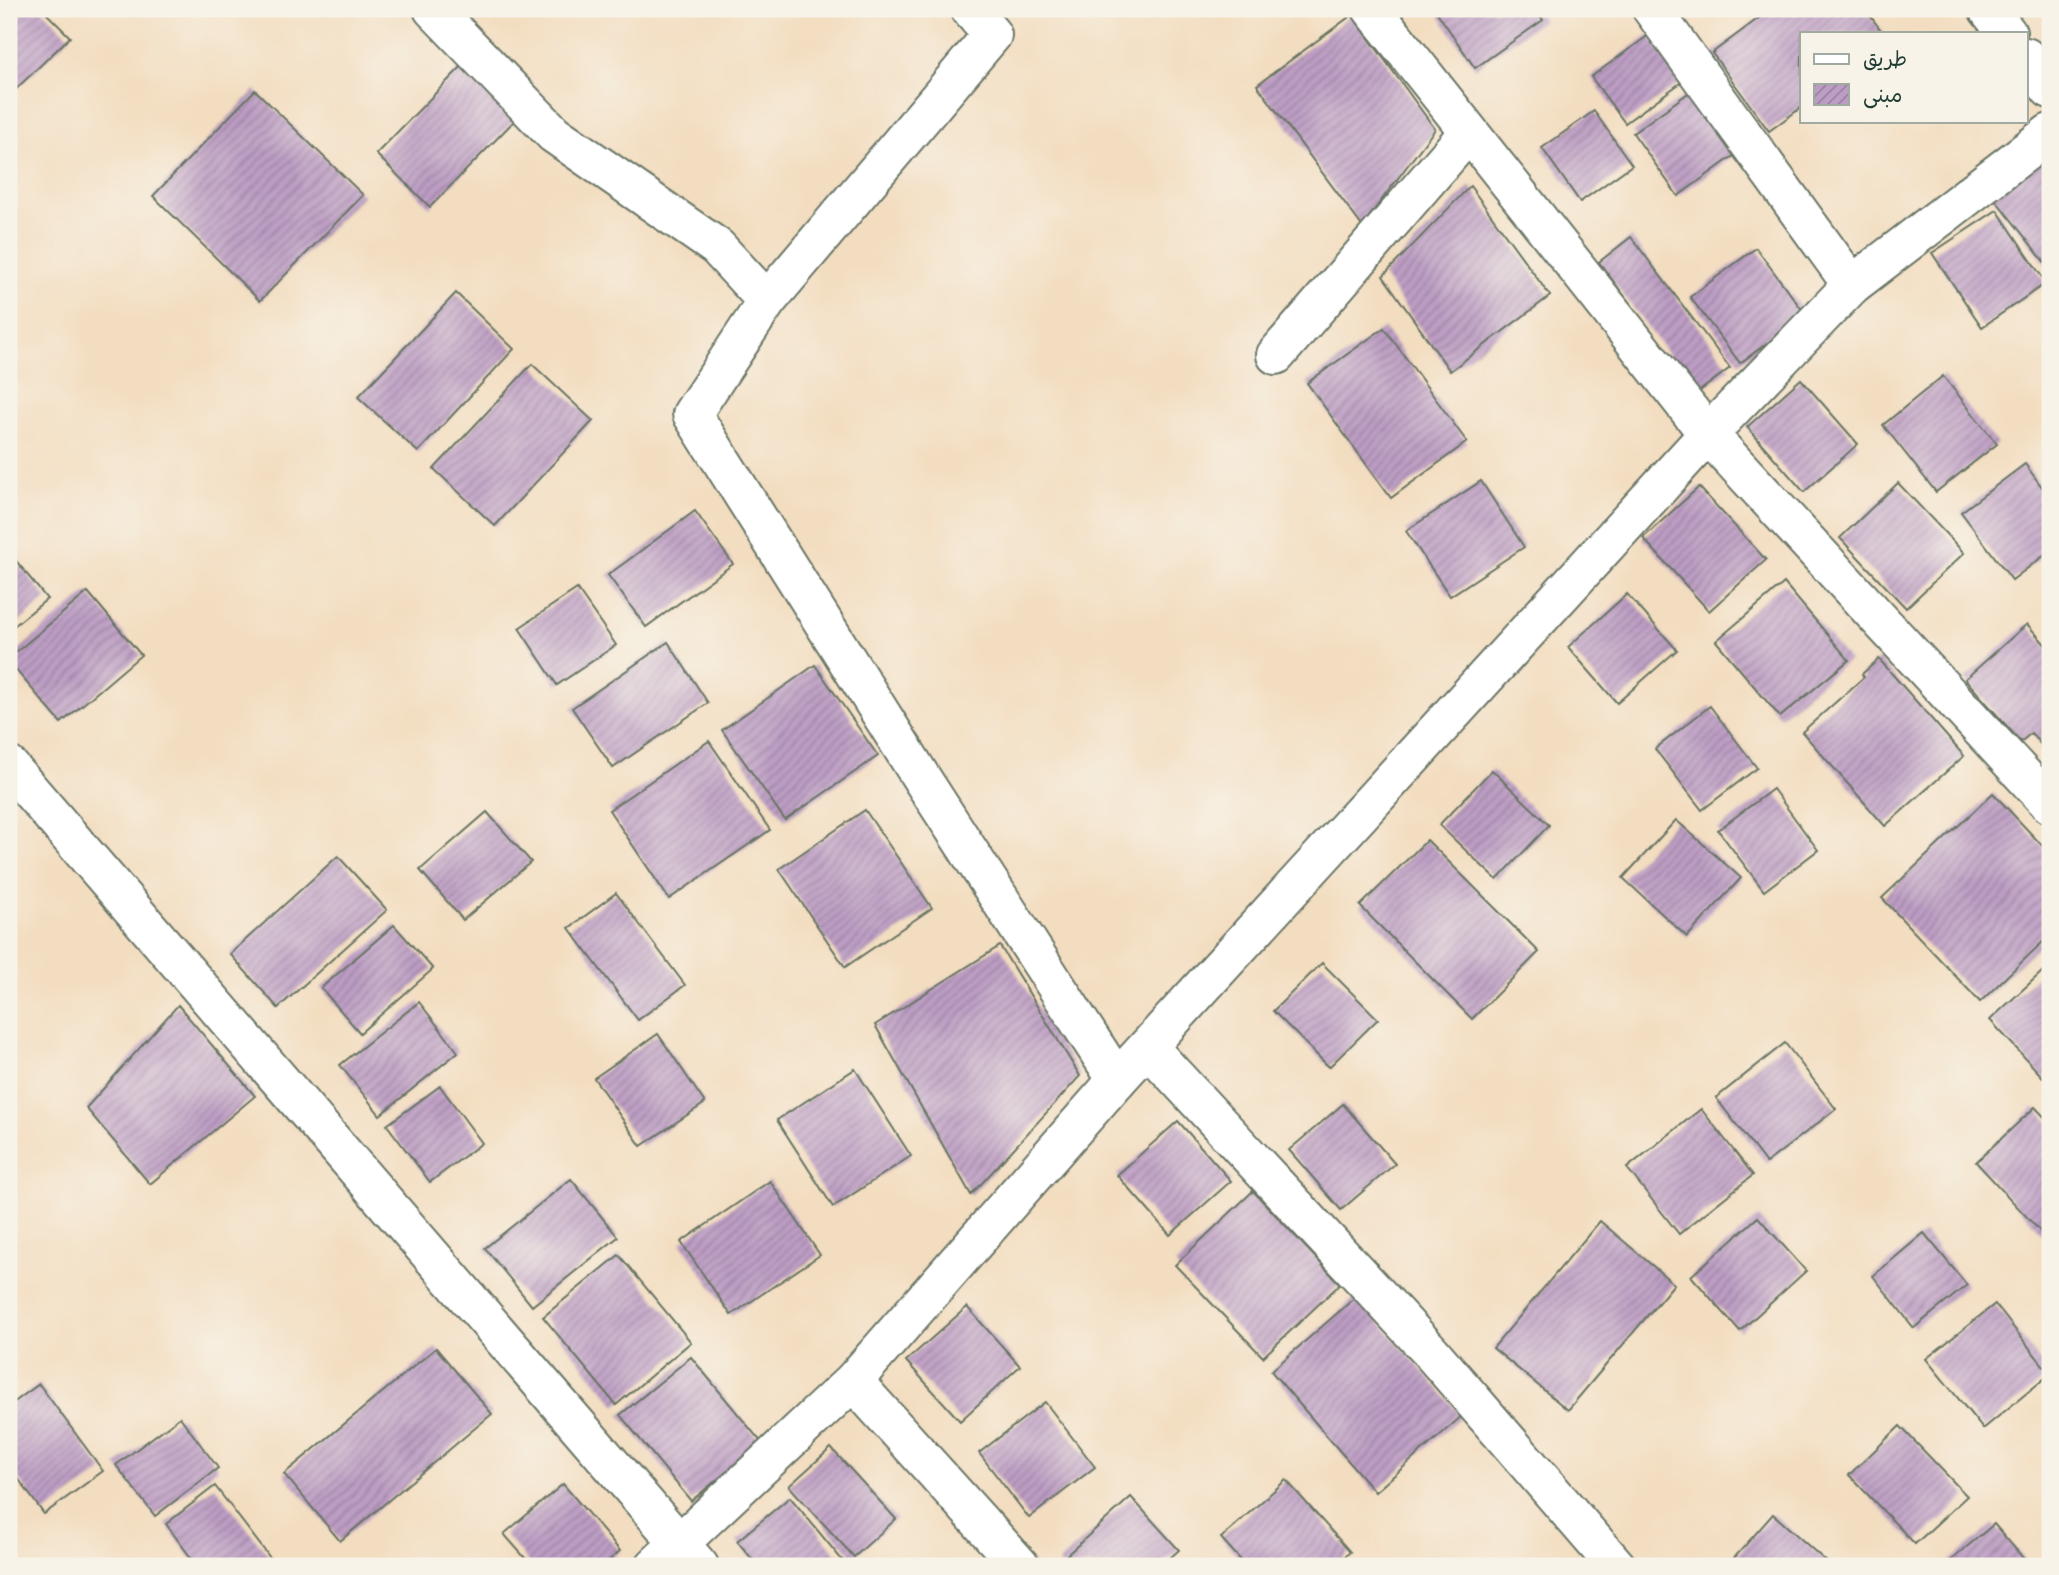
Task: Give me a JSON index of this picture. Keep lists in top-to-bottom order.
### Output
{
  "legend": ["طريق", "مبنى"]
}
